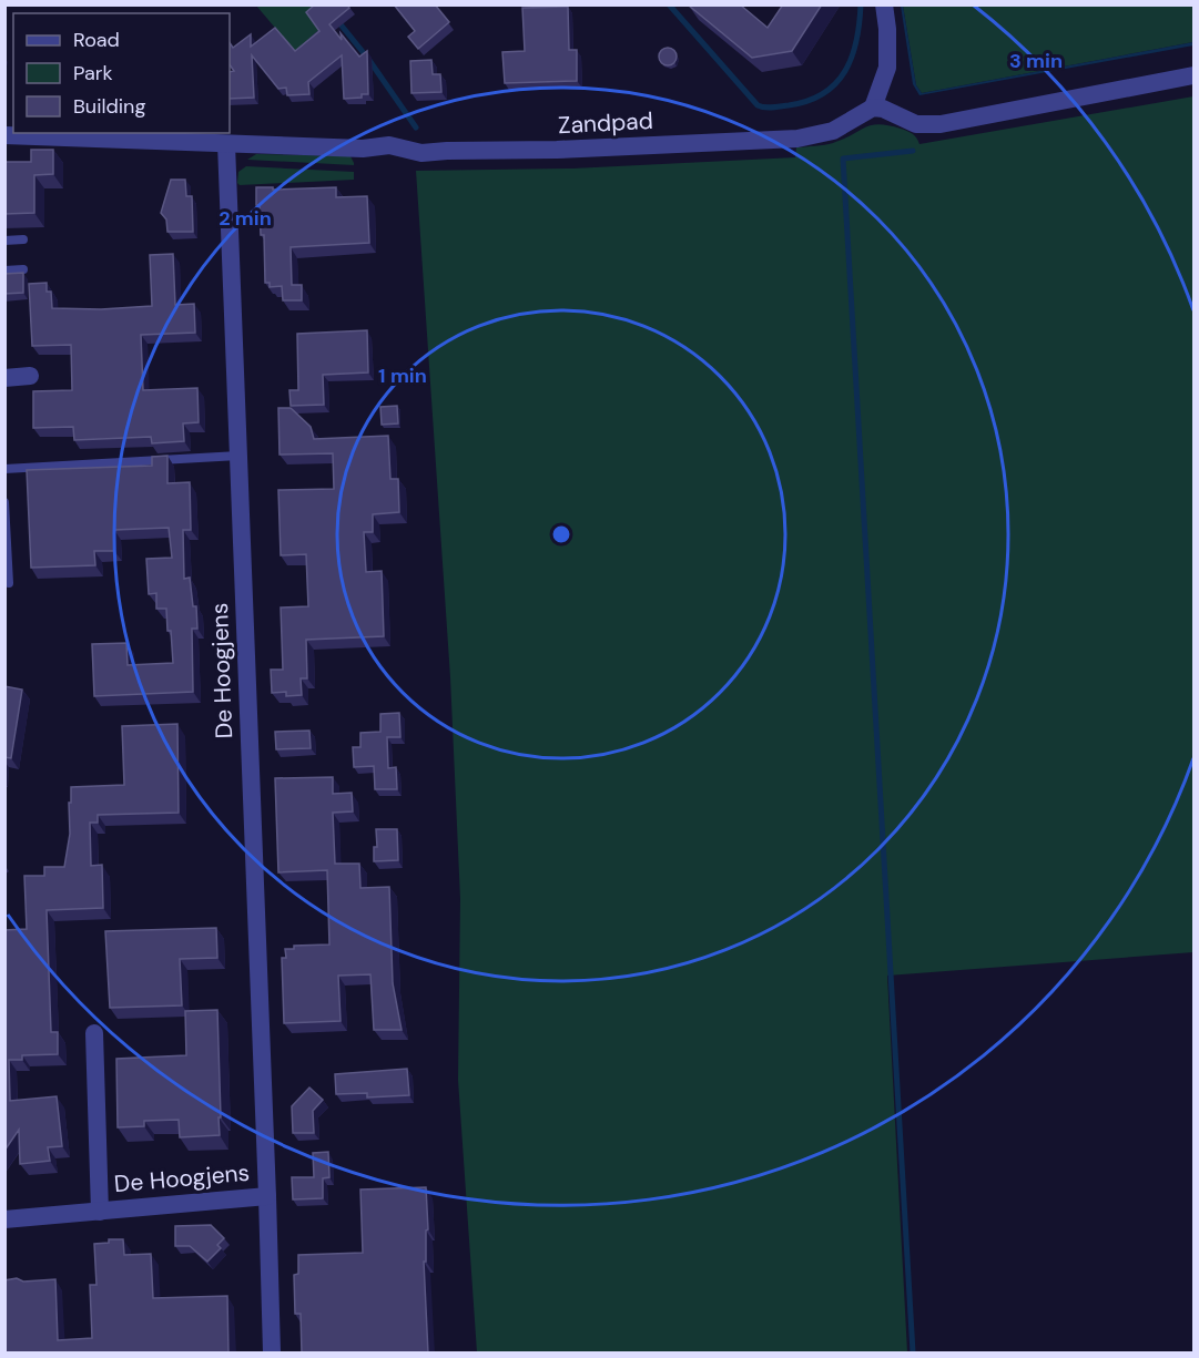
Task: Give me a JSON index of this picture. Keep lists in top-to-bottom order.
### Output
{
  "streets": {
    "street": ["Zandpad", "De Hoogjens"]
  },
  "crossings": [
    ["Zandpad", "De Hoogjens"]
  ],
  "legend": ["Road", "Park", "Building"],
  "rings": ["3 min", "2 min", "1 min"]
}
